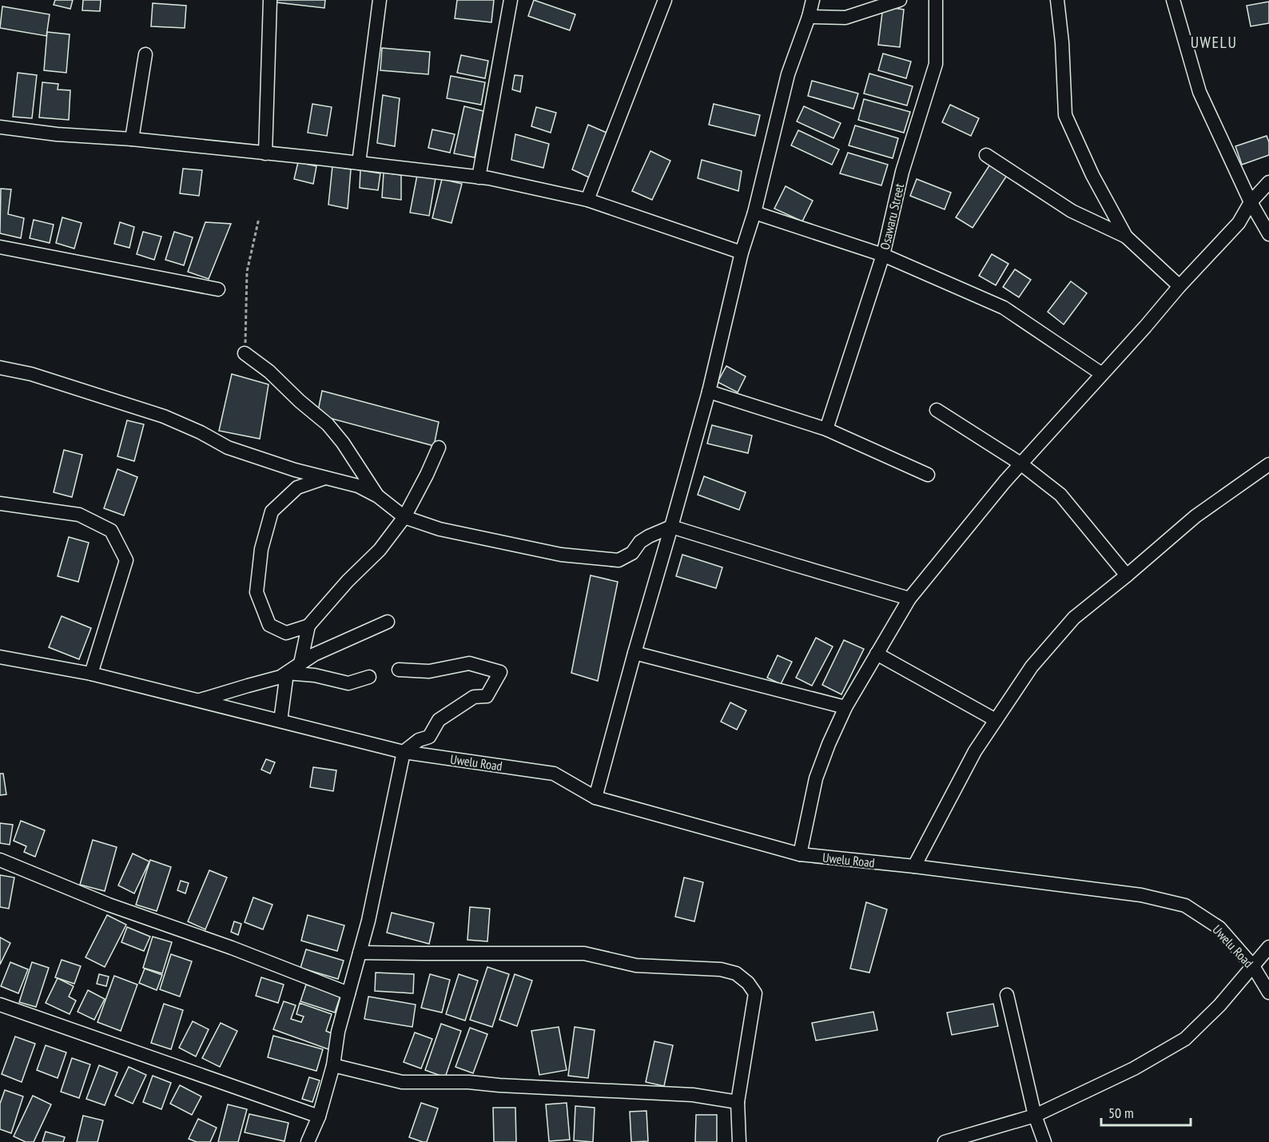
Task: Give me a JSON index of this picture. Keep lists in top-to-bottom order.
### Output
{
  "streets": {
    "street": ["Osawaru Street", "Uwelu Road"]
  },
  "districts": ["UWELU"],
  "scale_bar": "50 m"
}
